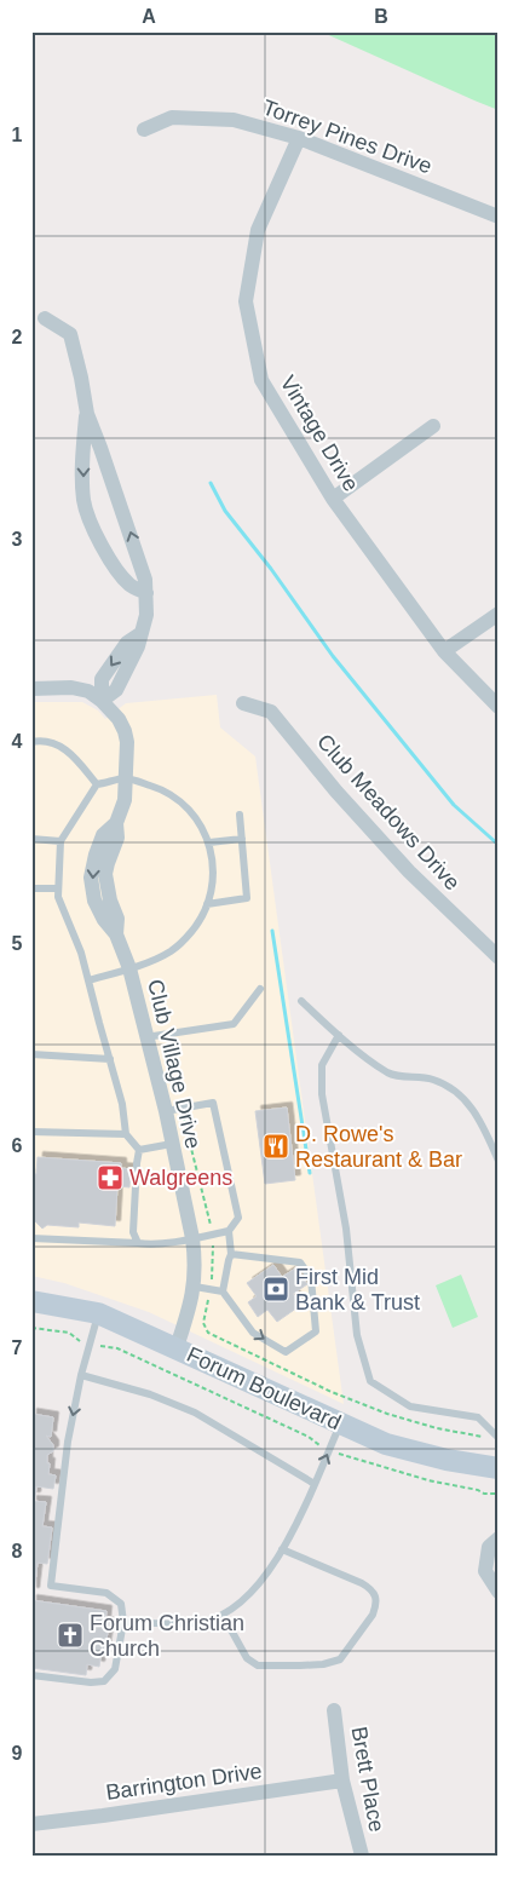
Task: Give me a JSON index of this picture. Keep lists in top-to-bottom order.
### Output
{
  "streets": {
    "street": [
      "Torrey Pines Drive",
      "Vintage Drive",
      "Club Meadows Drive",
      "Club Village Drive",
      "Forum Boulevard",
      "Brett Place",
      "Barrington Drive"
    ]
  },
  "crossings": [
    ["Torrey Pines Drive", "Vintage Drive"],
    ["Club Village Drive", "Forum Boulevard"],
    ["Brett Place", "Barrington Drive"]
  ],
  "places": {
    "restaurant": ["D. Rowe's Restaurant & Bar"],
    "pharmacy": ["Walgreens"],
    "bank": ["First Mid Bank & Trust"],
    "church": ["Forum Christian Church"]
  },
  "grid": {
    "columns": ["A", "B"],
    "rows": [
      "1",
      "2",
      "3",
      "4",
      "5",
      "6",
      "7",
      "8",
      "9"
    ]
  }
}
